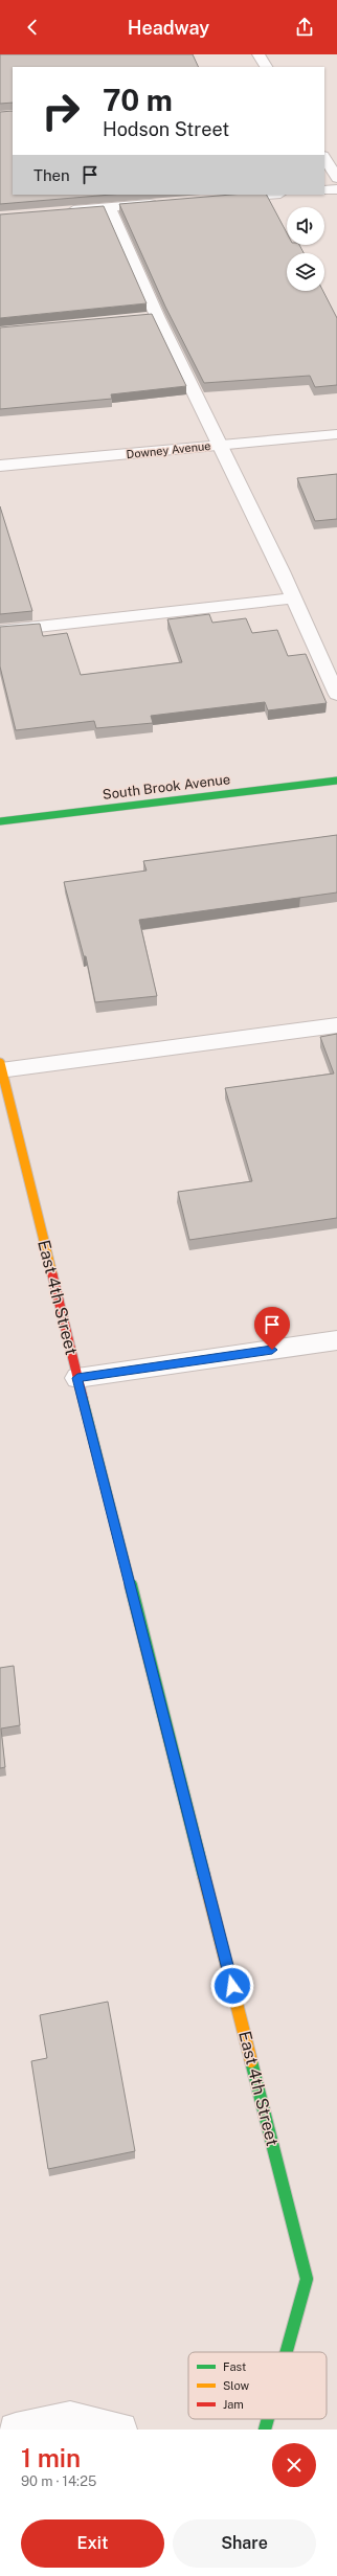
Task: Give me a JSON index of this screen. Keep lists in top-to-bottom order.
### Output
{
  "streets": {
    "street": ["Downey Avenue", "South Brook Avenue", "East 4th Street"]
  },
  "legend": ["Fast", "Slow", "Jam"],
  "page": {
    "header": "Headway",
    "turn": ["70 m", "Hodson Street"],
    "then": "Then",
    "heading": ["1 min", "90 m · 14:25"],
    "buttons": ["Exit", "Share"]
  }
}
